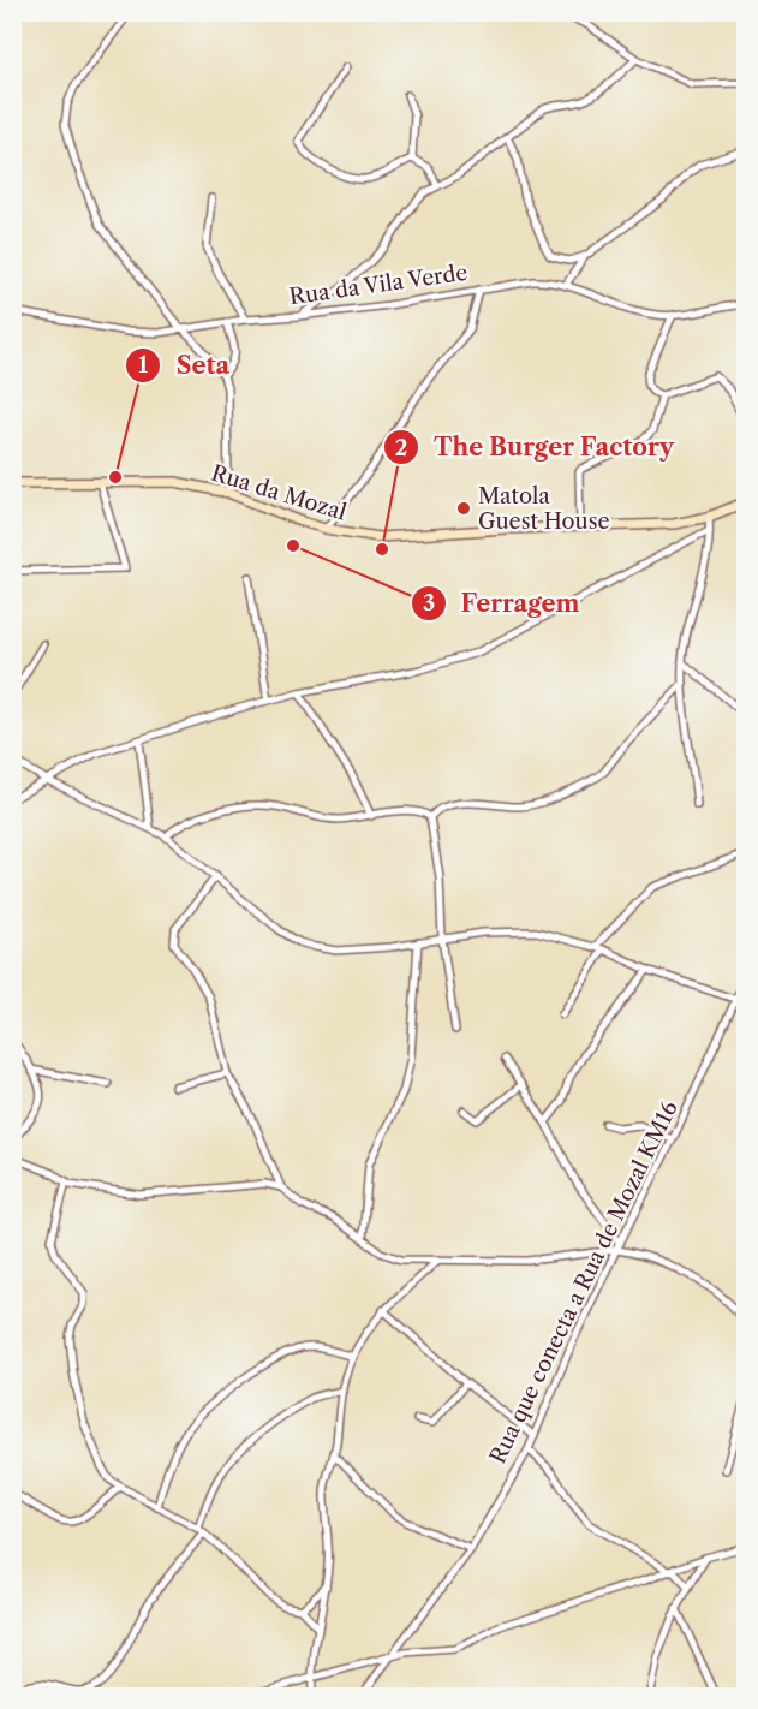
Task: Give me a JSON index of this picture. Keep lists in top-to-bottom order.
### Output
{
  "streets": {
    "main road": ["Rua da Mozal"],
    "street": ["Rua da Vila Verde", "Rua que conecta a Rua de Mozal KM16"]
  },
  "places": [
    "Seta",
    "Matola Guest House",
    "Ferragem",
    "The Burger Factory"
  ]
}
